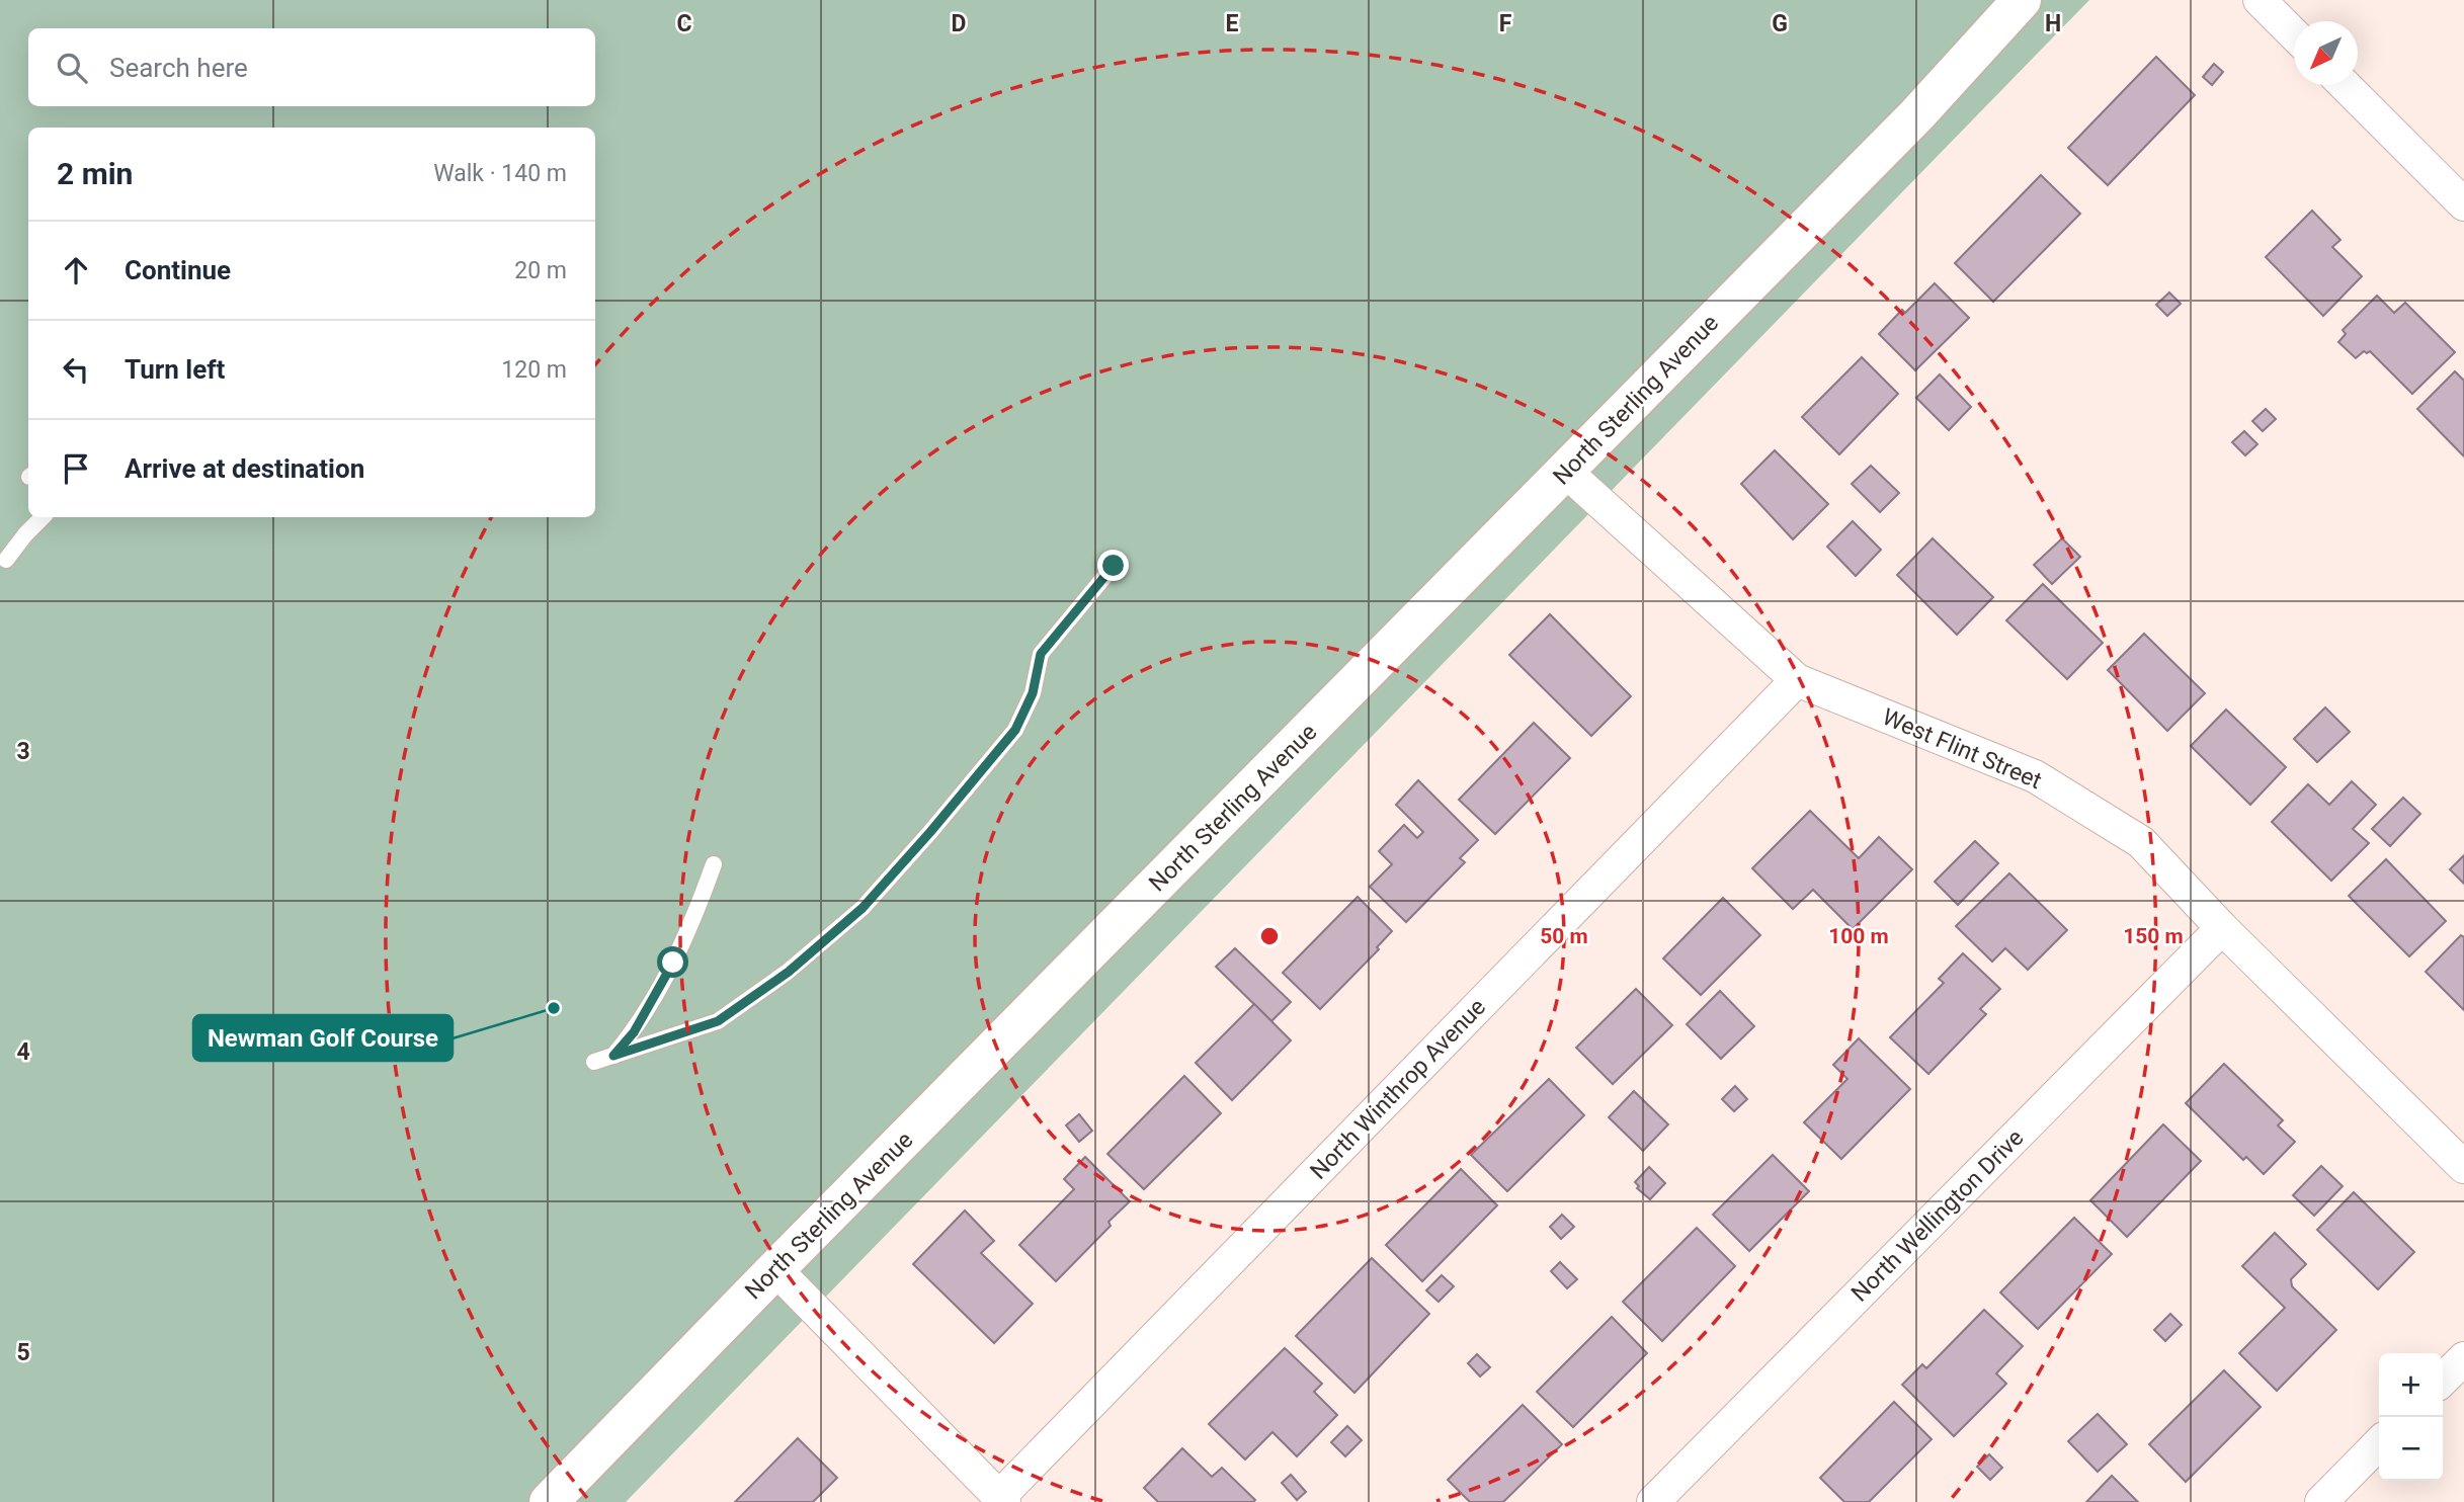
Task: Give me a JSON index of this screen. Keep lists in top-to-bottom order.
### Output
{
  "streets": {
    "main road": ["North Sterling Avenue"],
    "street": ["West Flint Street", "North Winthrop Avenue", "North Wellington Drive"]
  },
  "crossings": [
    ["North Sterling Avenue", "West Flint Street"],
    ["West Flint Street", "North Winthrop Avenue"],
    ["West Flint Street", "North Wellington Drive"]
  ],
  "places": ["Newman Golf Course"],
  "north": "bottom left",
  "page": {
    "search": "Search here",
    "heading": ["2 min", "Walk · 140 m"],
    "list": [
      ["Continue", "20 m"],
      ["Turn left", "120 m"],
      "Arrive at destination"
    ],
    "map_buttons": ["+", "−"]
  },
  "grid": {
    "columns": [
      "C",
      "D",
      "E",
      "F",
      "G",
      "H"
    ],
    "rows": ["3", "4", "5"]
  },
  "rings": ["50 m", "100 m", "150 m"]
}
